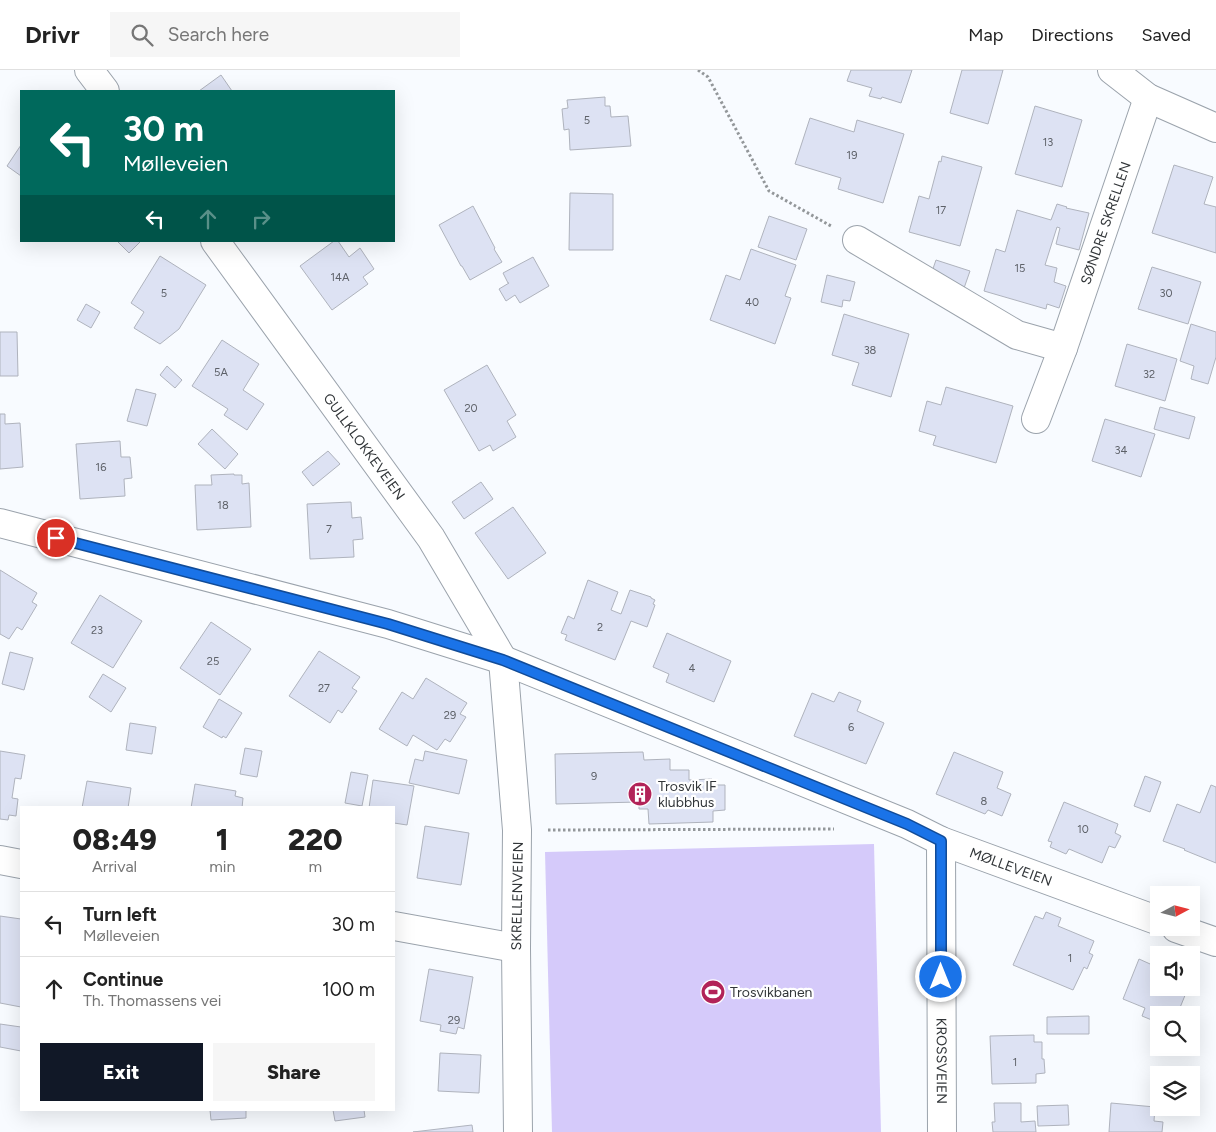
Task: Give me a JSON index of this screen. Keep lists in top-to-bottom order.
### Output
{
  "streets": {
    "street": [
      "SØNDRE SKRELLEN",
      "GULLKLOKKEVEIEN",
      "MØLLEVEIEN",
      "SKRELLENVEIEN",
      "KROSSVEIEN"
    ]
  },
  "crossings": [
    ["GULLKLOKKEVEIEN", "MØLLEVEIEN"],
    ["GULLKLOKKEVEIEN", "SKRELLENVEIEN"],
    ["MØLLEVEIEN", "SKRELLENVEIEN"],
    ["MØLLEVEIEN", "KROSSVEIEN"]
  ],
  "places": {
    "building": ["Trosvik IF klubbhus"],
    "sports": ["Trosvikbanen"]
  },
  "house_numbers": [
    "5",
    "13",
    "19",
    "17",
    "15",
    "14A",
    "5",
    "30",
    "40",
    "38",
    "5A",
    "32",
    "20",
    "34",
    "16",
    "18",
    "7",
    "2",
    "23",
    "25",
    "4",
    "27",
    "29",
    "6",
    "9",
    "8",
    "10",
    "1",
    "29",
    "1"
  ],
  "north": "right",
  "page": {
    "header": "Drivr",
    "search": "Search here",
    "nav": ["Map", "Directions", "Saved"],
    "turn": ["30 m", "Mølleveien"],
    "eta": [
      "08:49",
      "Arrival",
      "1",
      "min",
      "220",
      "m"
    ],
    "list": [
      {
        "name": "Turn left",
        "note": "Mølleveien",
        "value": "30 m"
      },
      {
        "name": "Continue",
        "note": "Th. Thomassens vei",
        "value": "100 m"
      }
    ],
    "buttons": ["Exit", "Share"]
  }
}
